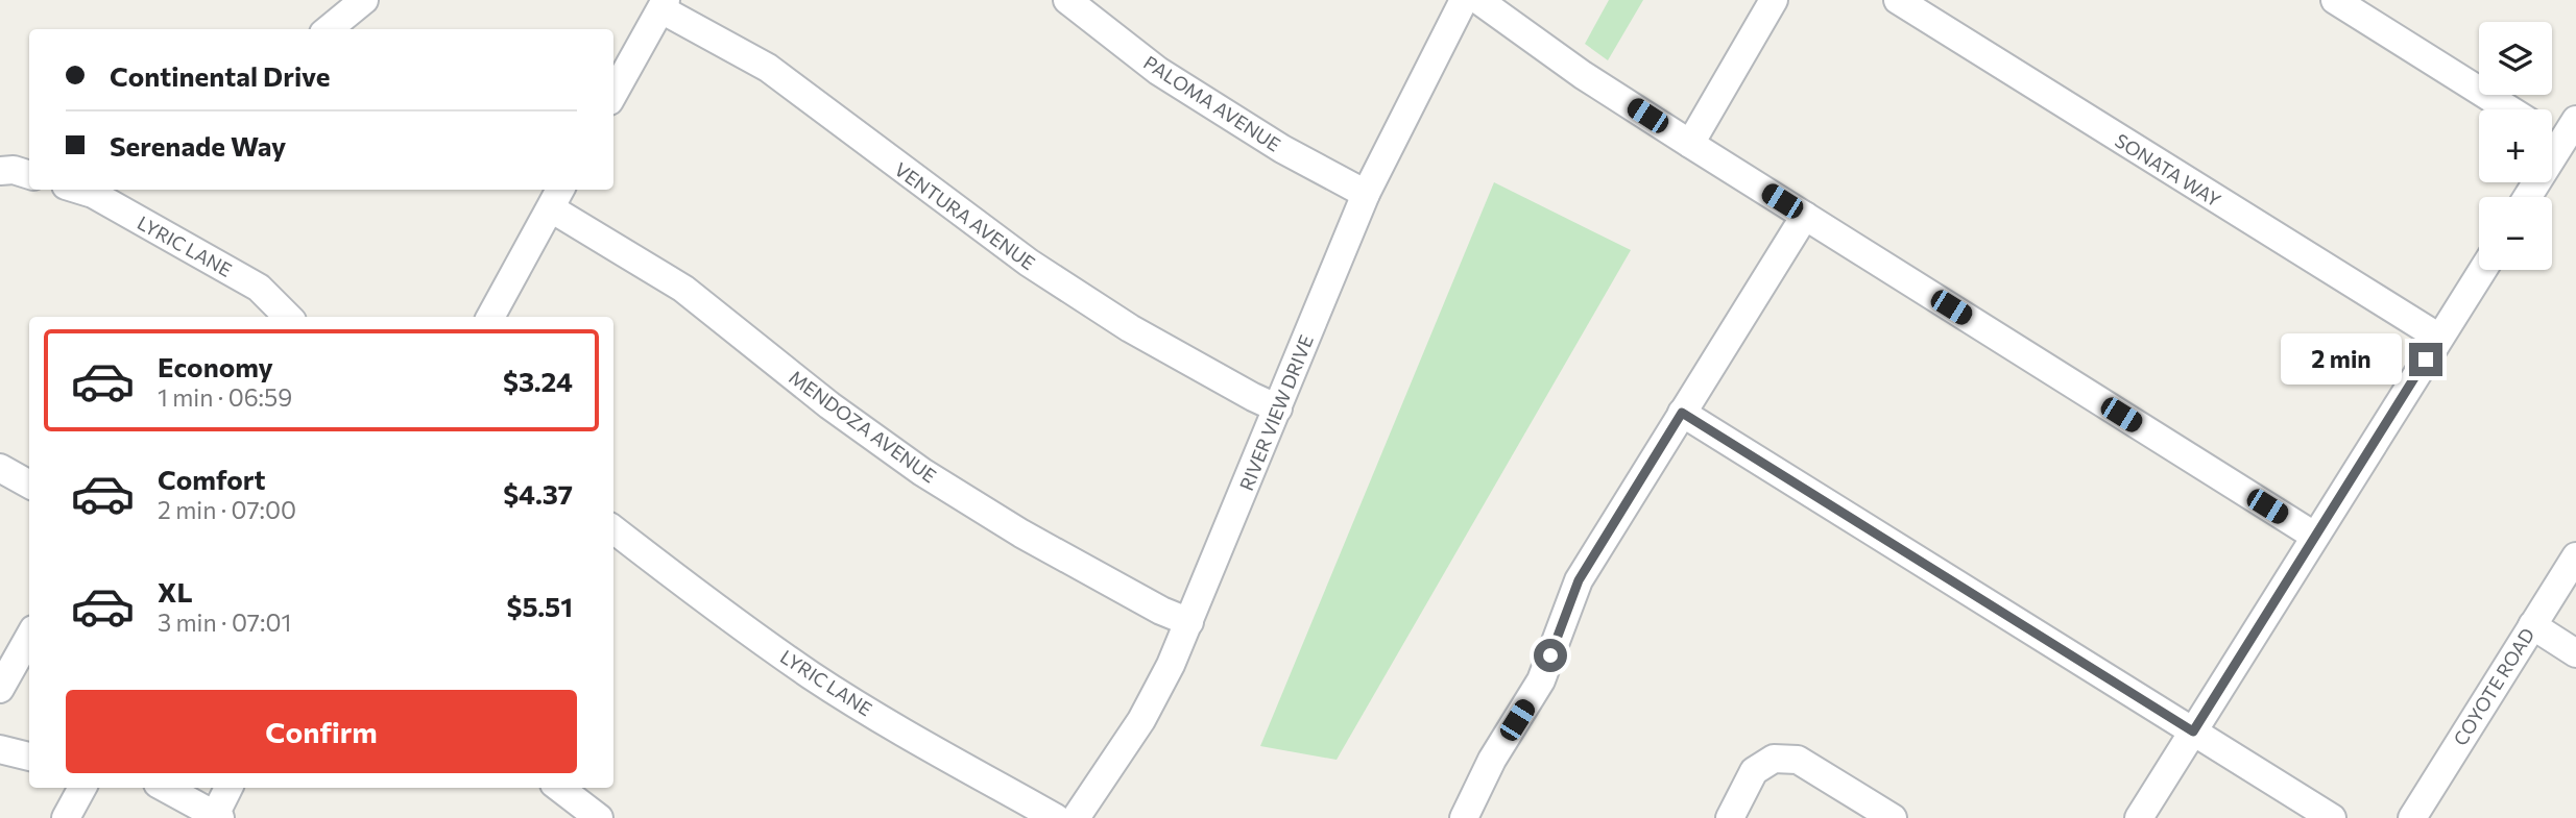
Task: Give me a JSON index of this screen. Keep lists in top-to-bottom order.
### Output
{
  "streets": {
    "street": [
      "PALOMA AVENUE",
      "SONATA WAY",
      "VENTURA AVENUE",
      "LYRIC LANE",
      "RIVER VIEW DRIVE",
      "MENDOZA AVENUE",
      "COYOTE ROAD"
    ]
  },
  "crossings": [
    ["PALOMA AVENUE", "RIVER VIEW DRIVE"],
    ["VENTURA AVENUE", "RIVER VIEW DRIVE"],
    ["RIVER VIEW DRIVE", "MENDOZA AVENUE"]
  ],
  "page": {
    "map_buttons": ["+", "−"],
    "banner": ["Continental Drive", "Serenade Way"],
    "list": [
      {
        "name": "Economy",
        "note": "1 min · 06:59",
        "value": "$3.24"
      },
      {
        "name": "Comfort",
        "note": "2 min · 07:00",
        "value": "$4.37"
      },
      {
        "name": "XL",
        "note": "3 min · 07:01",
        "value": "$5.51"
      }
    ],
    "bubble": "2 min",
    "buttons": "Confirm"
  }
}
